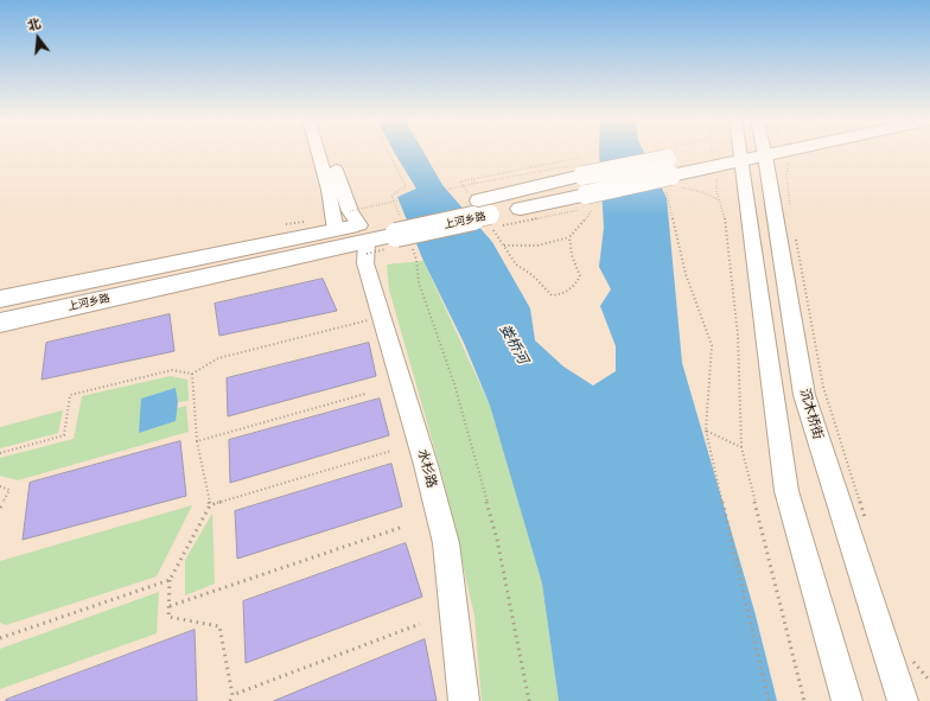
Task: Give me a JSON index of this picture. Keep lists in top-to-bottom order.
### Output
{
  "streets": {
    "main road": ["上河乡路"],
    "street": ["沉木桥街", "水杉路"]
  },
  "crossings": [
    ["上河乡路", "水杉路"]
  ],
  "water": ["娄桥河"],
  "north": "top"
}
